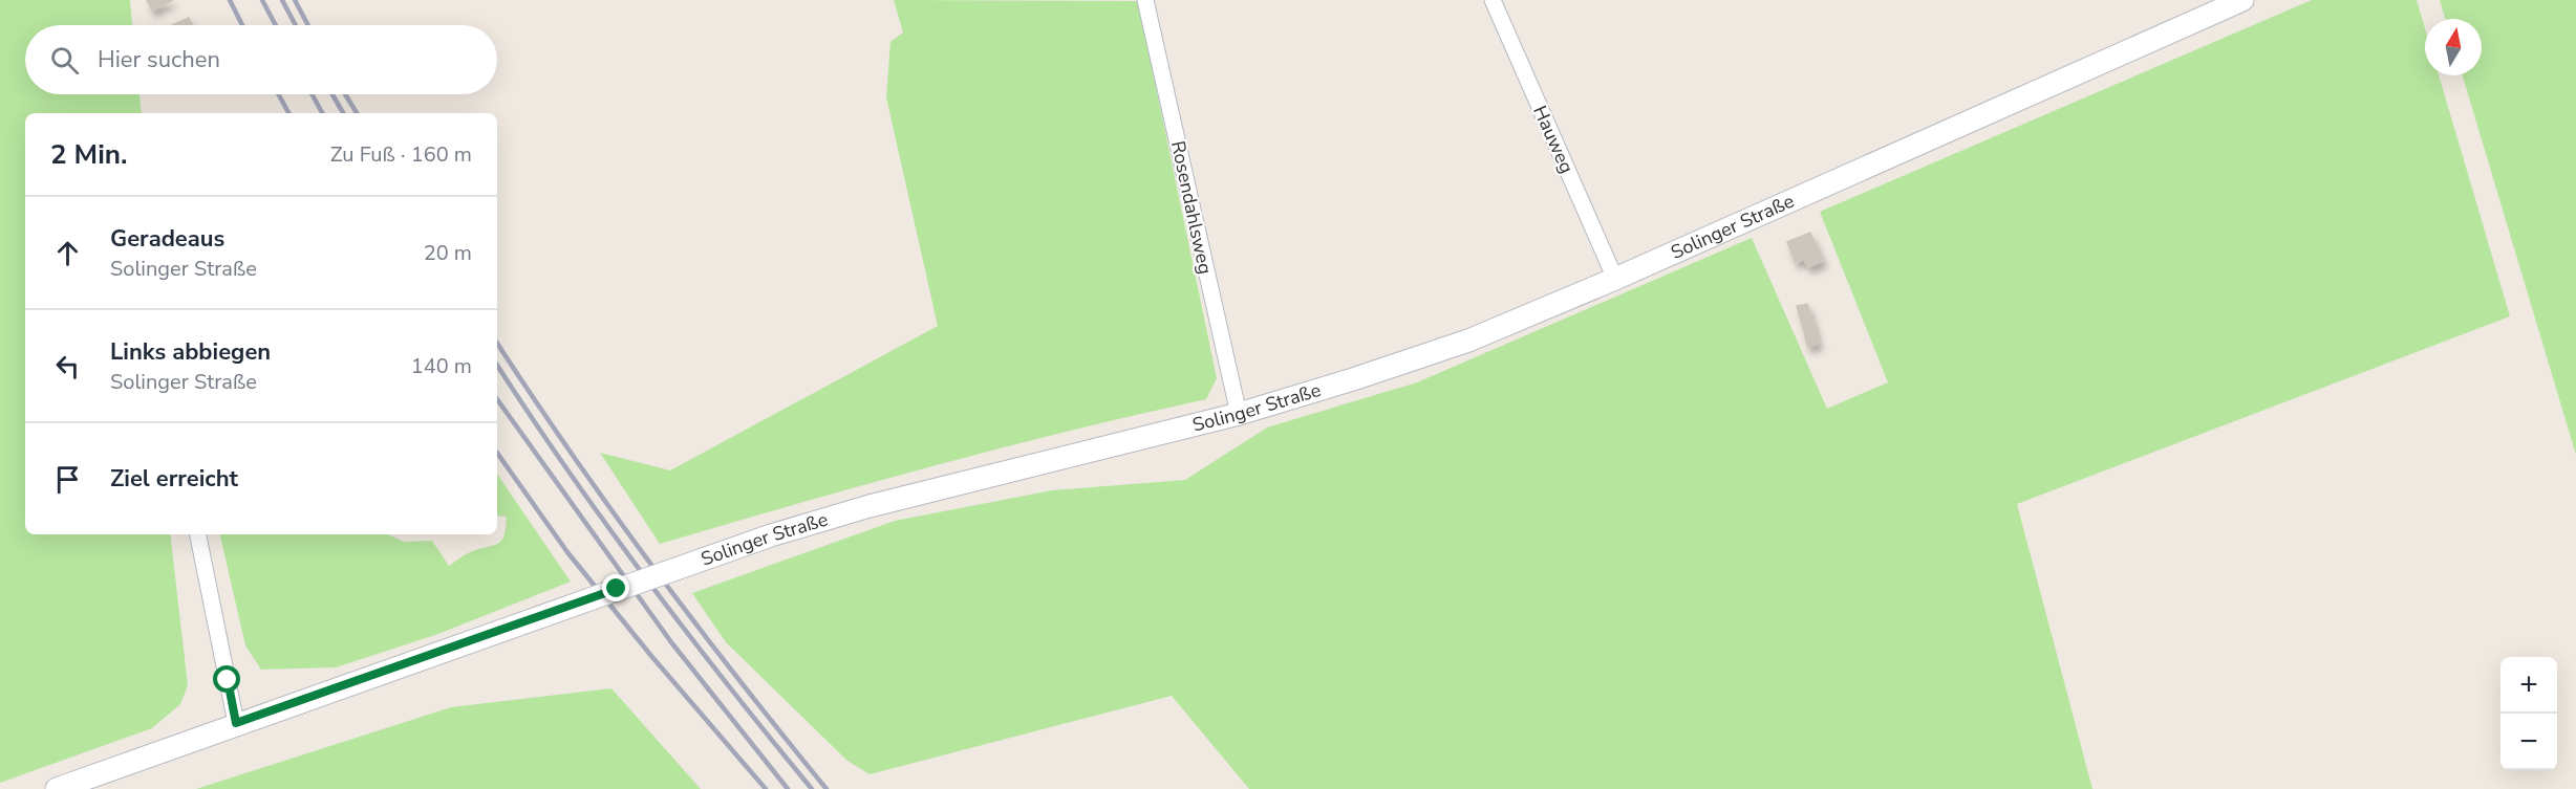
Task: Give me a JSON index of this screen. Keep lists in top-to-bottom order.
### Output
{
  "streets": {
    "main road": ["Solinger Straße"],
    "street": ["Hauweg", "Rosendahlsweg"]
  },
  "crossings": [
    ["Hauweg", "Solinger Straße"],
    ["Rosendahlsweg", "Solinger Straße"]
  ],
  "north": "top",
  "page": {
    "search": "Hier suchen",
    "heading": ["2 Min.", "Zu Fuß · 160 m"],
    "list": [
      ["Geradeaus", "Solinger Straße", "20 m"],
      ["Links abbiegen", "Solinger Straße", "140 m"],
      "Ziel erreicht"
    ],
    "map_buttons": ["+", "−"]
  }
}
